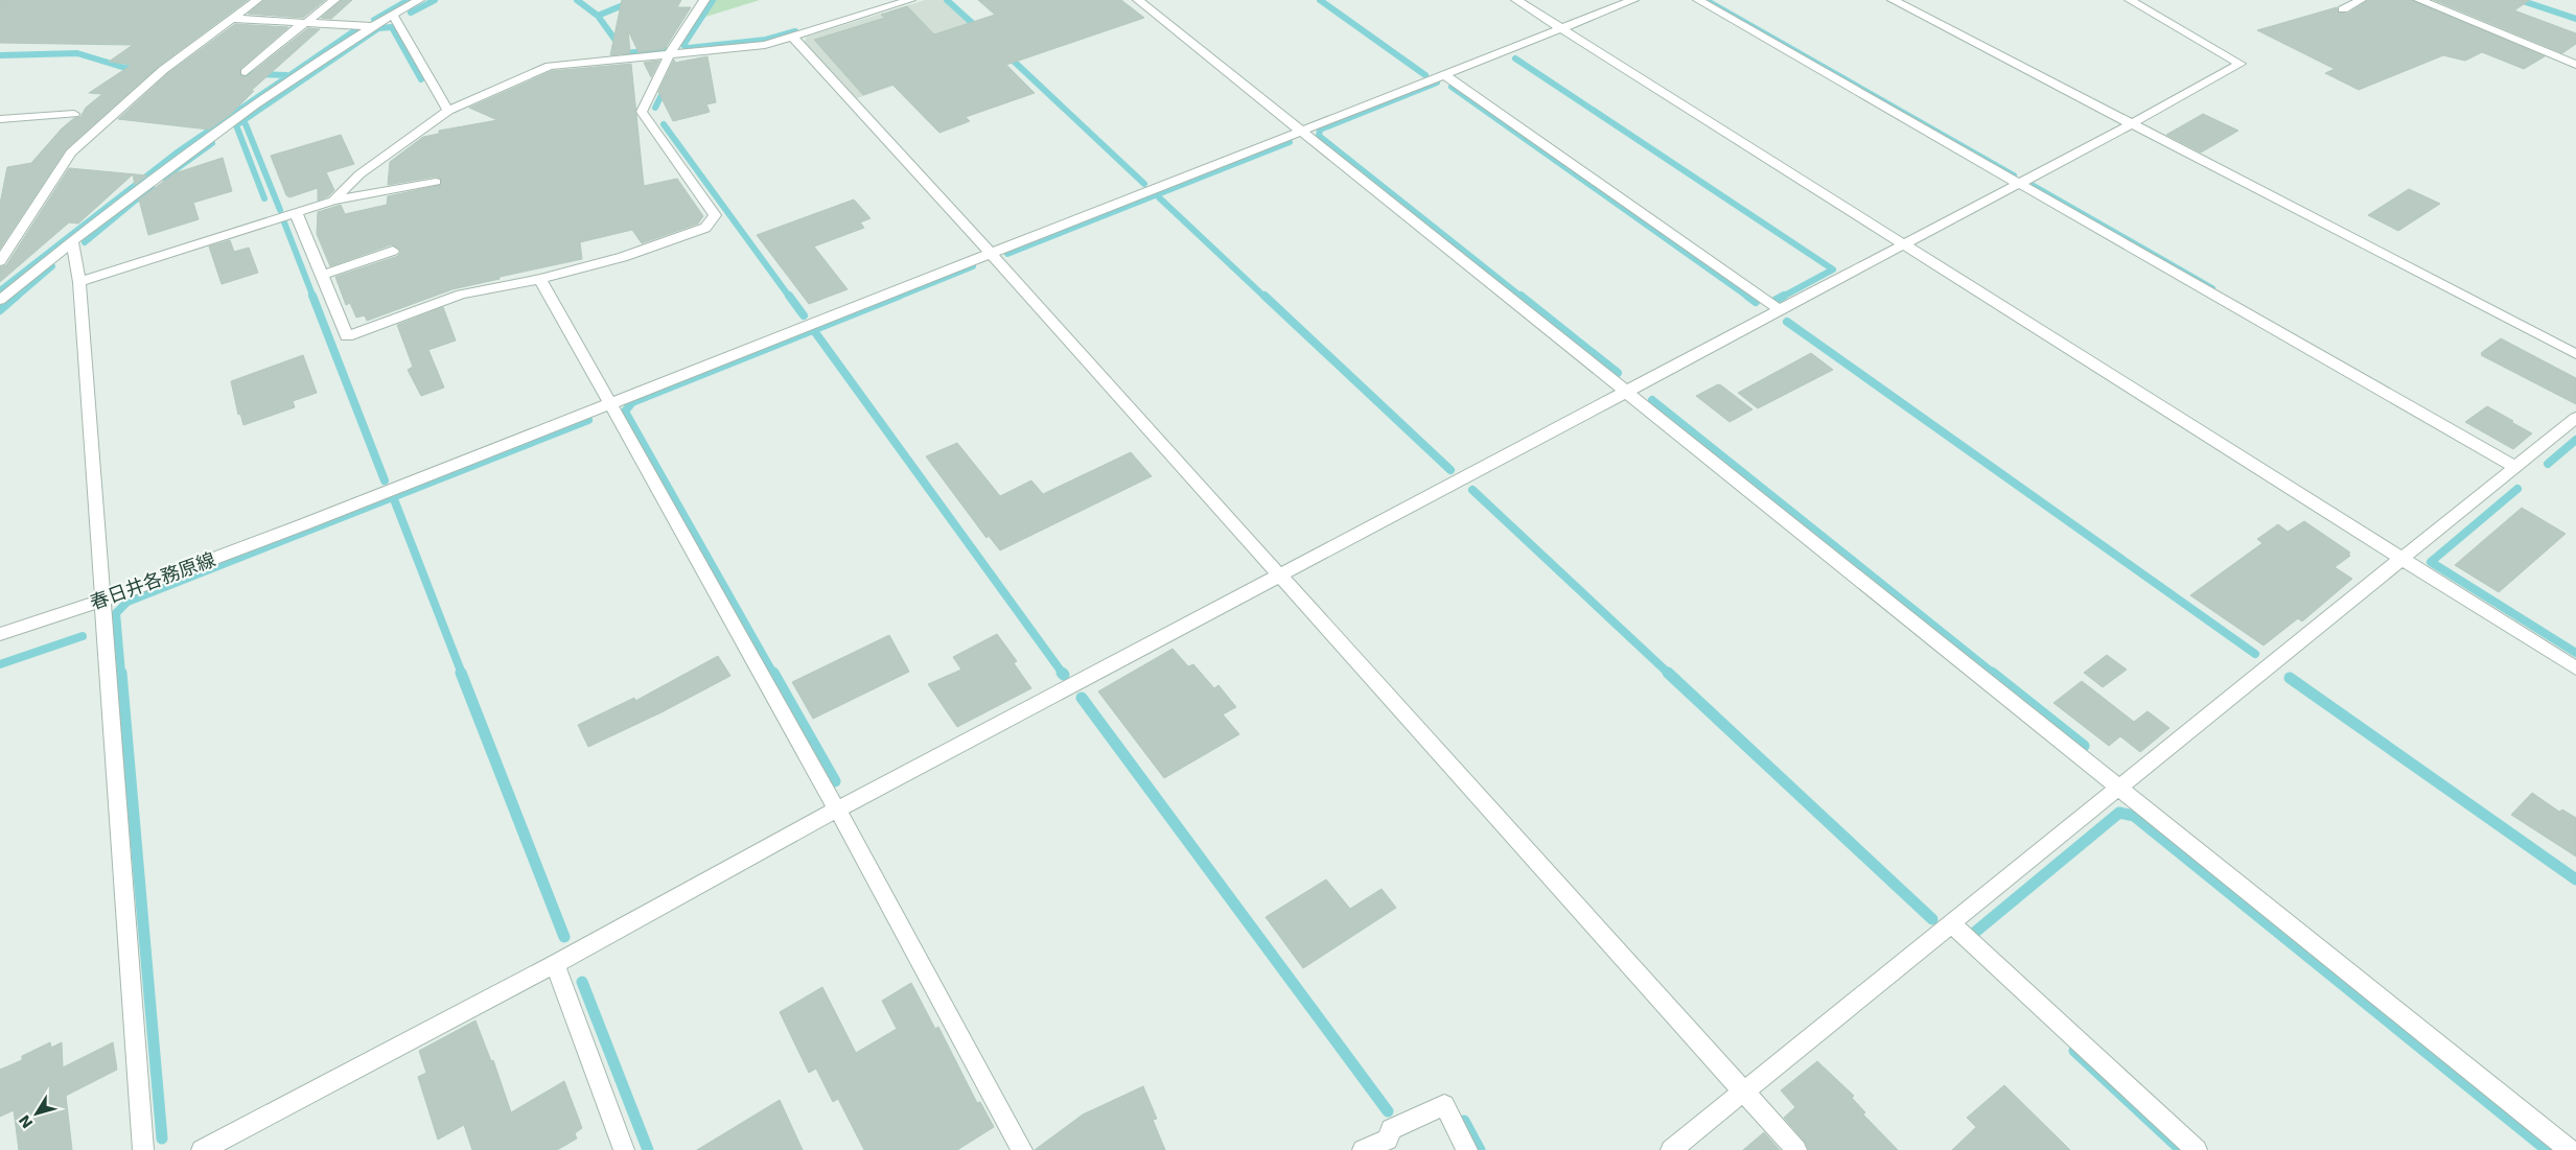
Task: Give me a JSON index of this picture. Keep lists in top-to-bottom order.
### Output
{
  "streets": {
    "street": ["春日井各務原線"]
  },
  "north": "bottom left"
}
